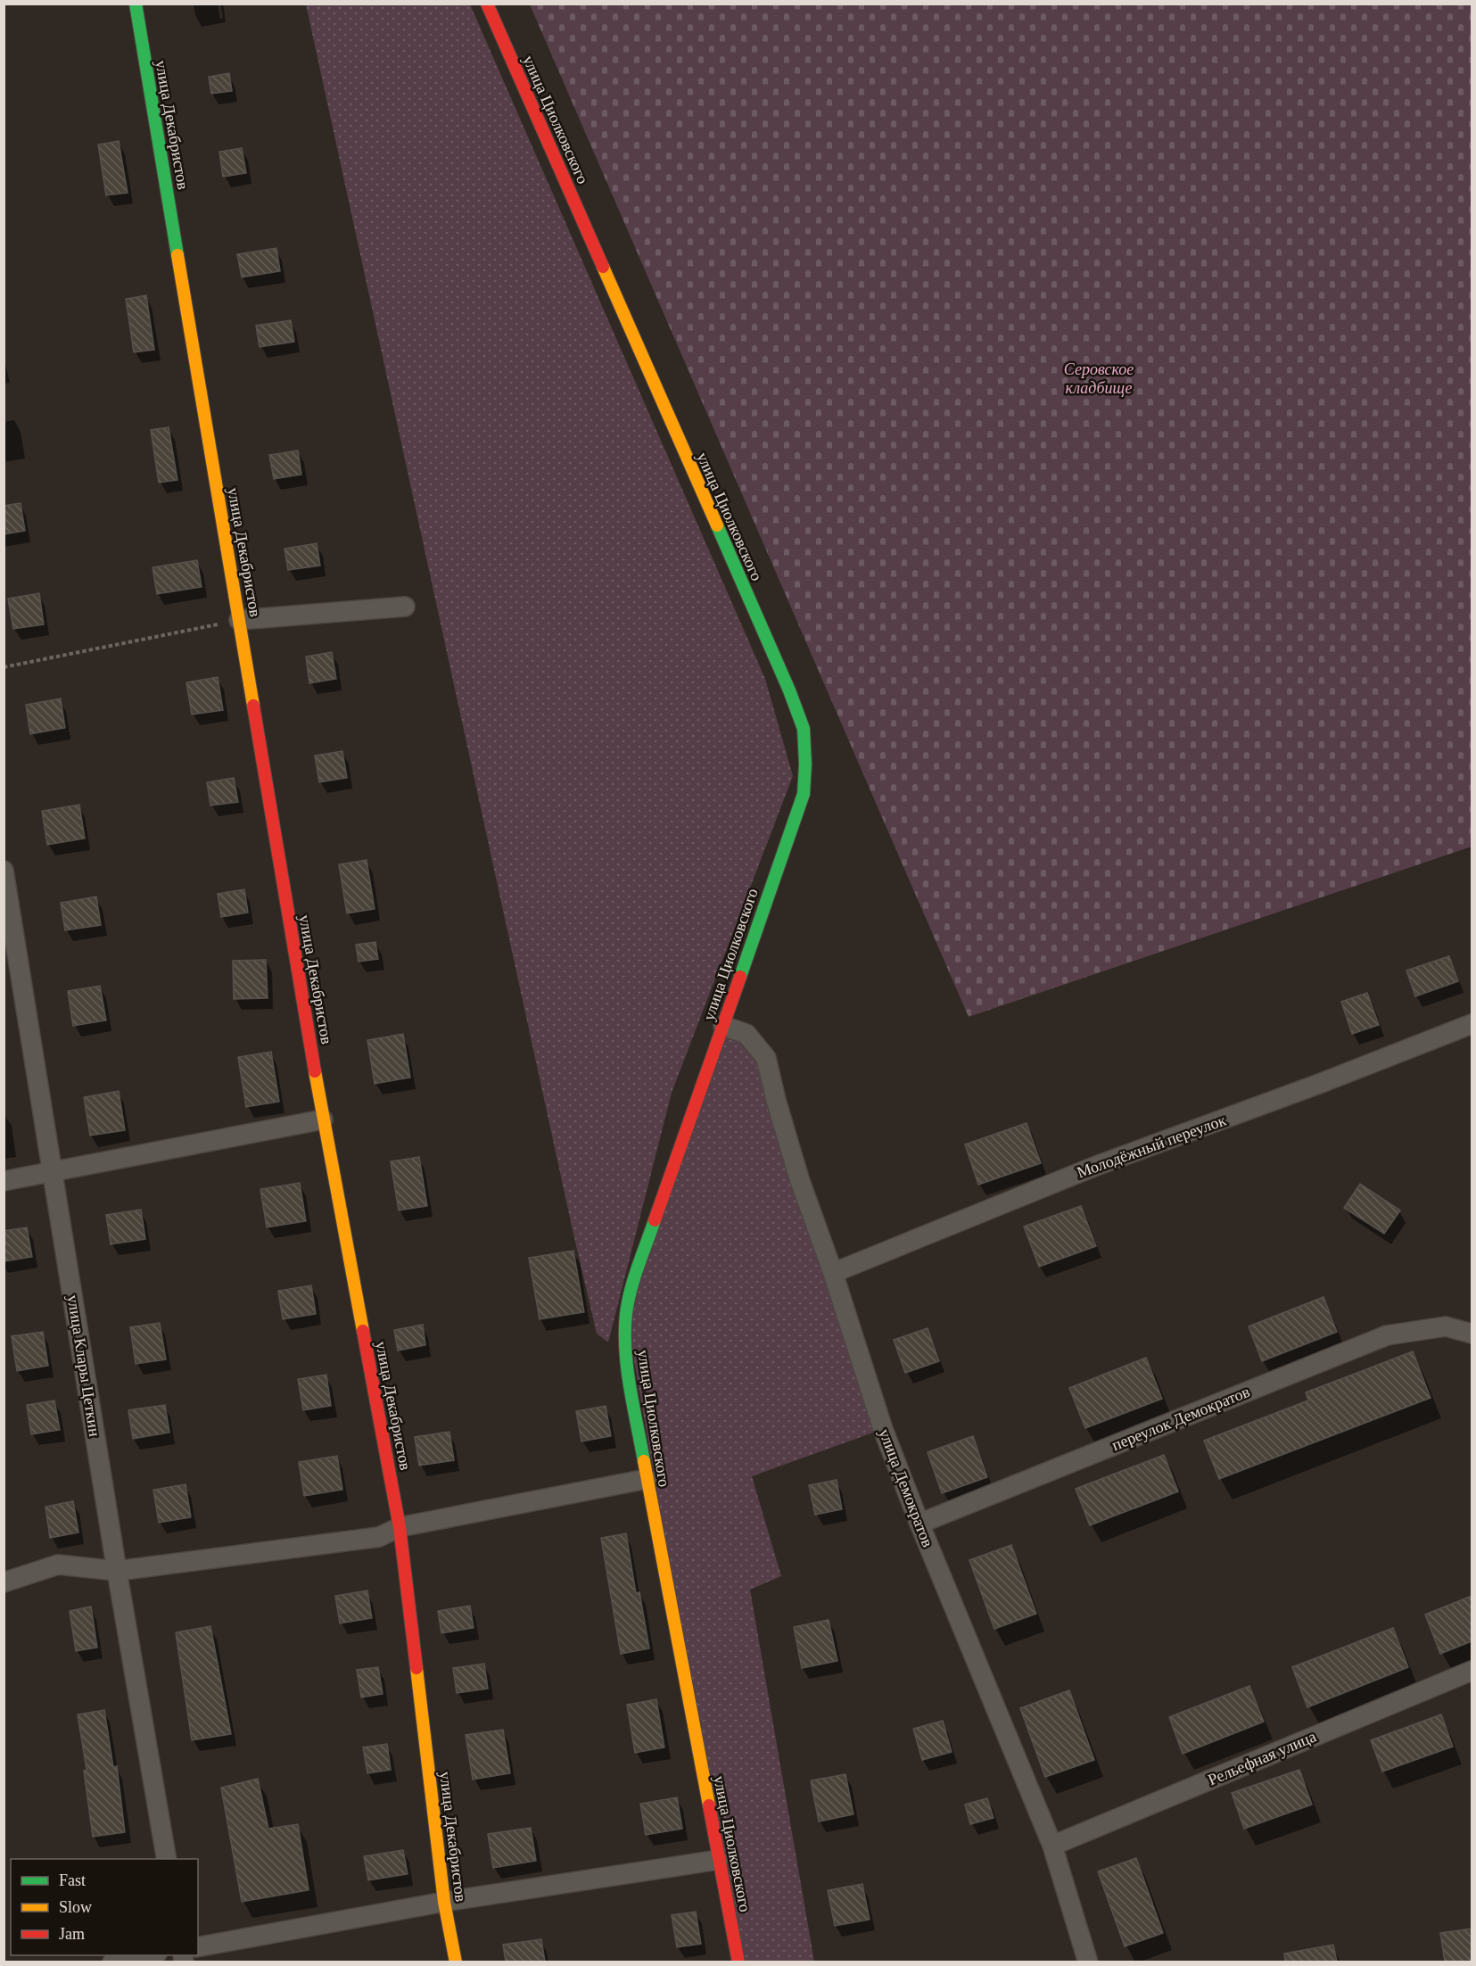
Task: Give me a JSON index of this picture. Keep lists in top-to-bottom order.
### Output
{
  "streets": {
    "main road": ["улица Циолковского", "улица Декабристов"],
    "street": [
      "Молодёжный переулок",
      "улица Клары Цеткин",
      "переулок Демократов",
      "улица Демократов",
      "Рельефная улица"
    ]
  },
  "crossings": [
    ["улица Циолковского", "улица Демократов"],
    ["Молодёжный переулок", "улица Демократов"],
    ["переулок Демократов", "улица Демократов"],
    ["улица Демократов", "Рельефная улица"]
  ],
  "parks": ["Серовское кладбище"],
  "legend": ["Fast", "Slow", "Jam"]
}
